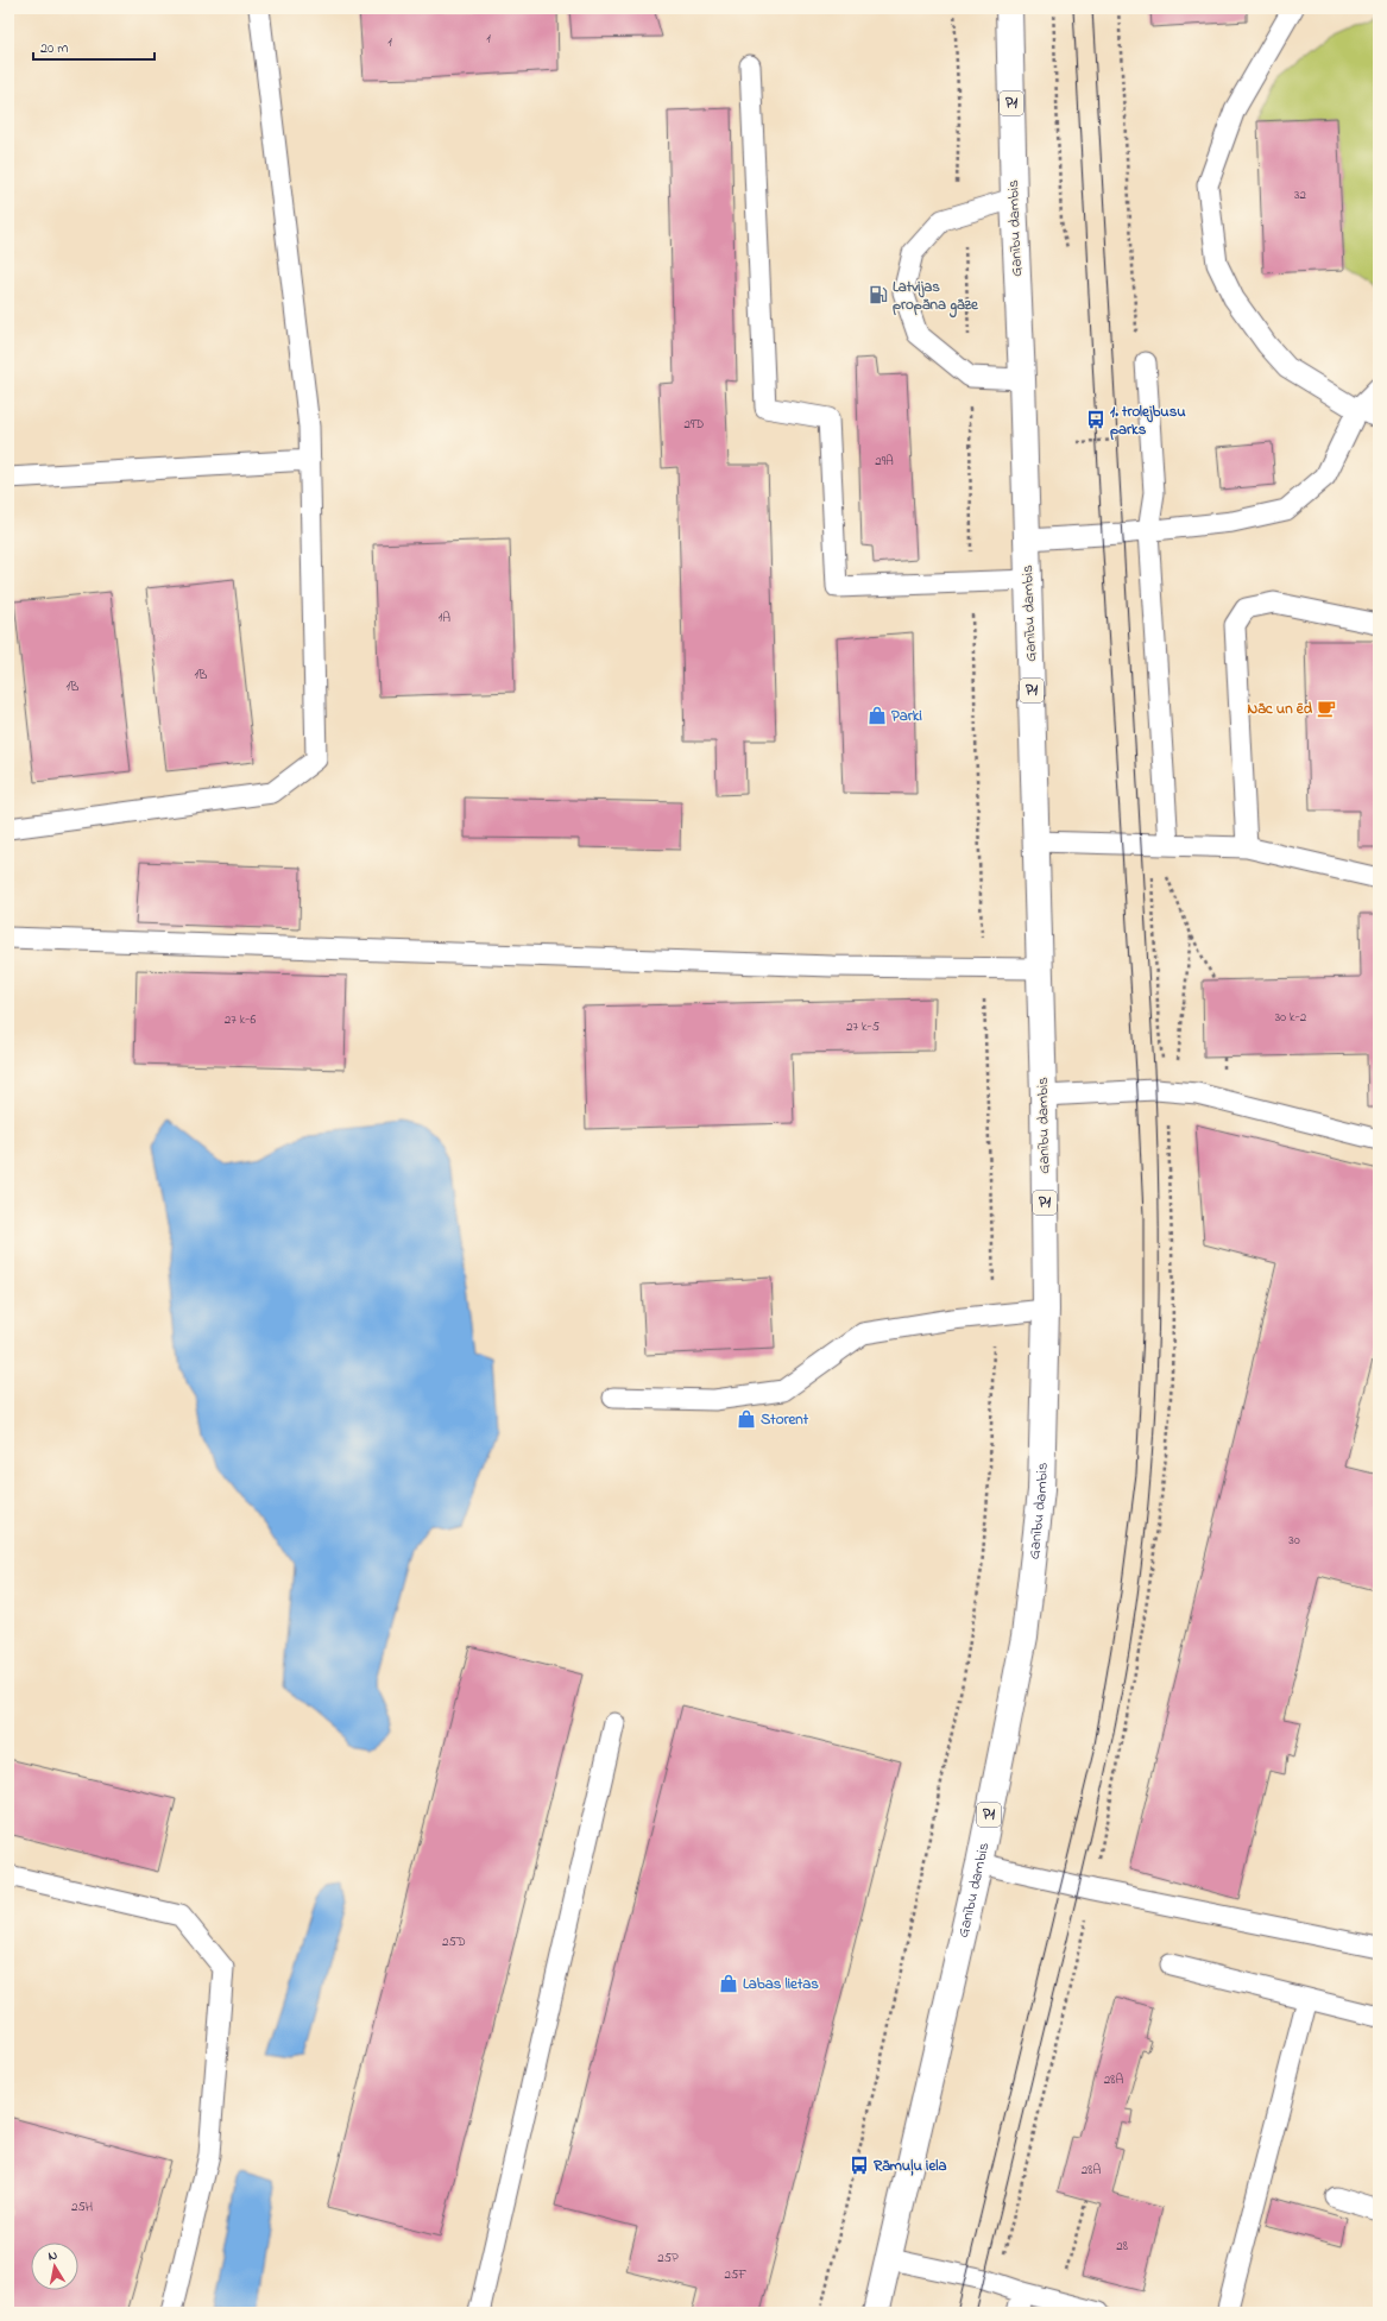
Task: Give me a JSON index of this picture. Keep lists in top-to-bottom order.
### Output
{
  "streets": {
    "main road": ["P1", "Ganību dambis"]
  },
  "places": {
    "fuel station": ["Latvijas propāna gāze"],
    "bus stop": ["1. trolejbusu parks", "Rāmuļu iela"],
    "cafe": ["Nāc un ēd"],
    "shop": ["Parki", "Storent", "Labas lietas"]
  },
  "house_numbers": [
    "1",
    "1",
    "32",
    "29D",
    "29A",
    "1A",
    "1B",
    "1B",
    "30 k-2",
    "27 k-6",
    "27 k-5",
    "30",
    "25D",
    "28A",
    "28A",
    "25H",
    "28",
    "25P",
    "25F"
  ],
  "scale_bar": "20 m",
  "north": "top"
}
